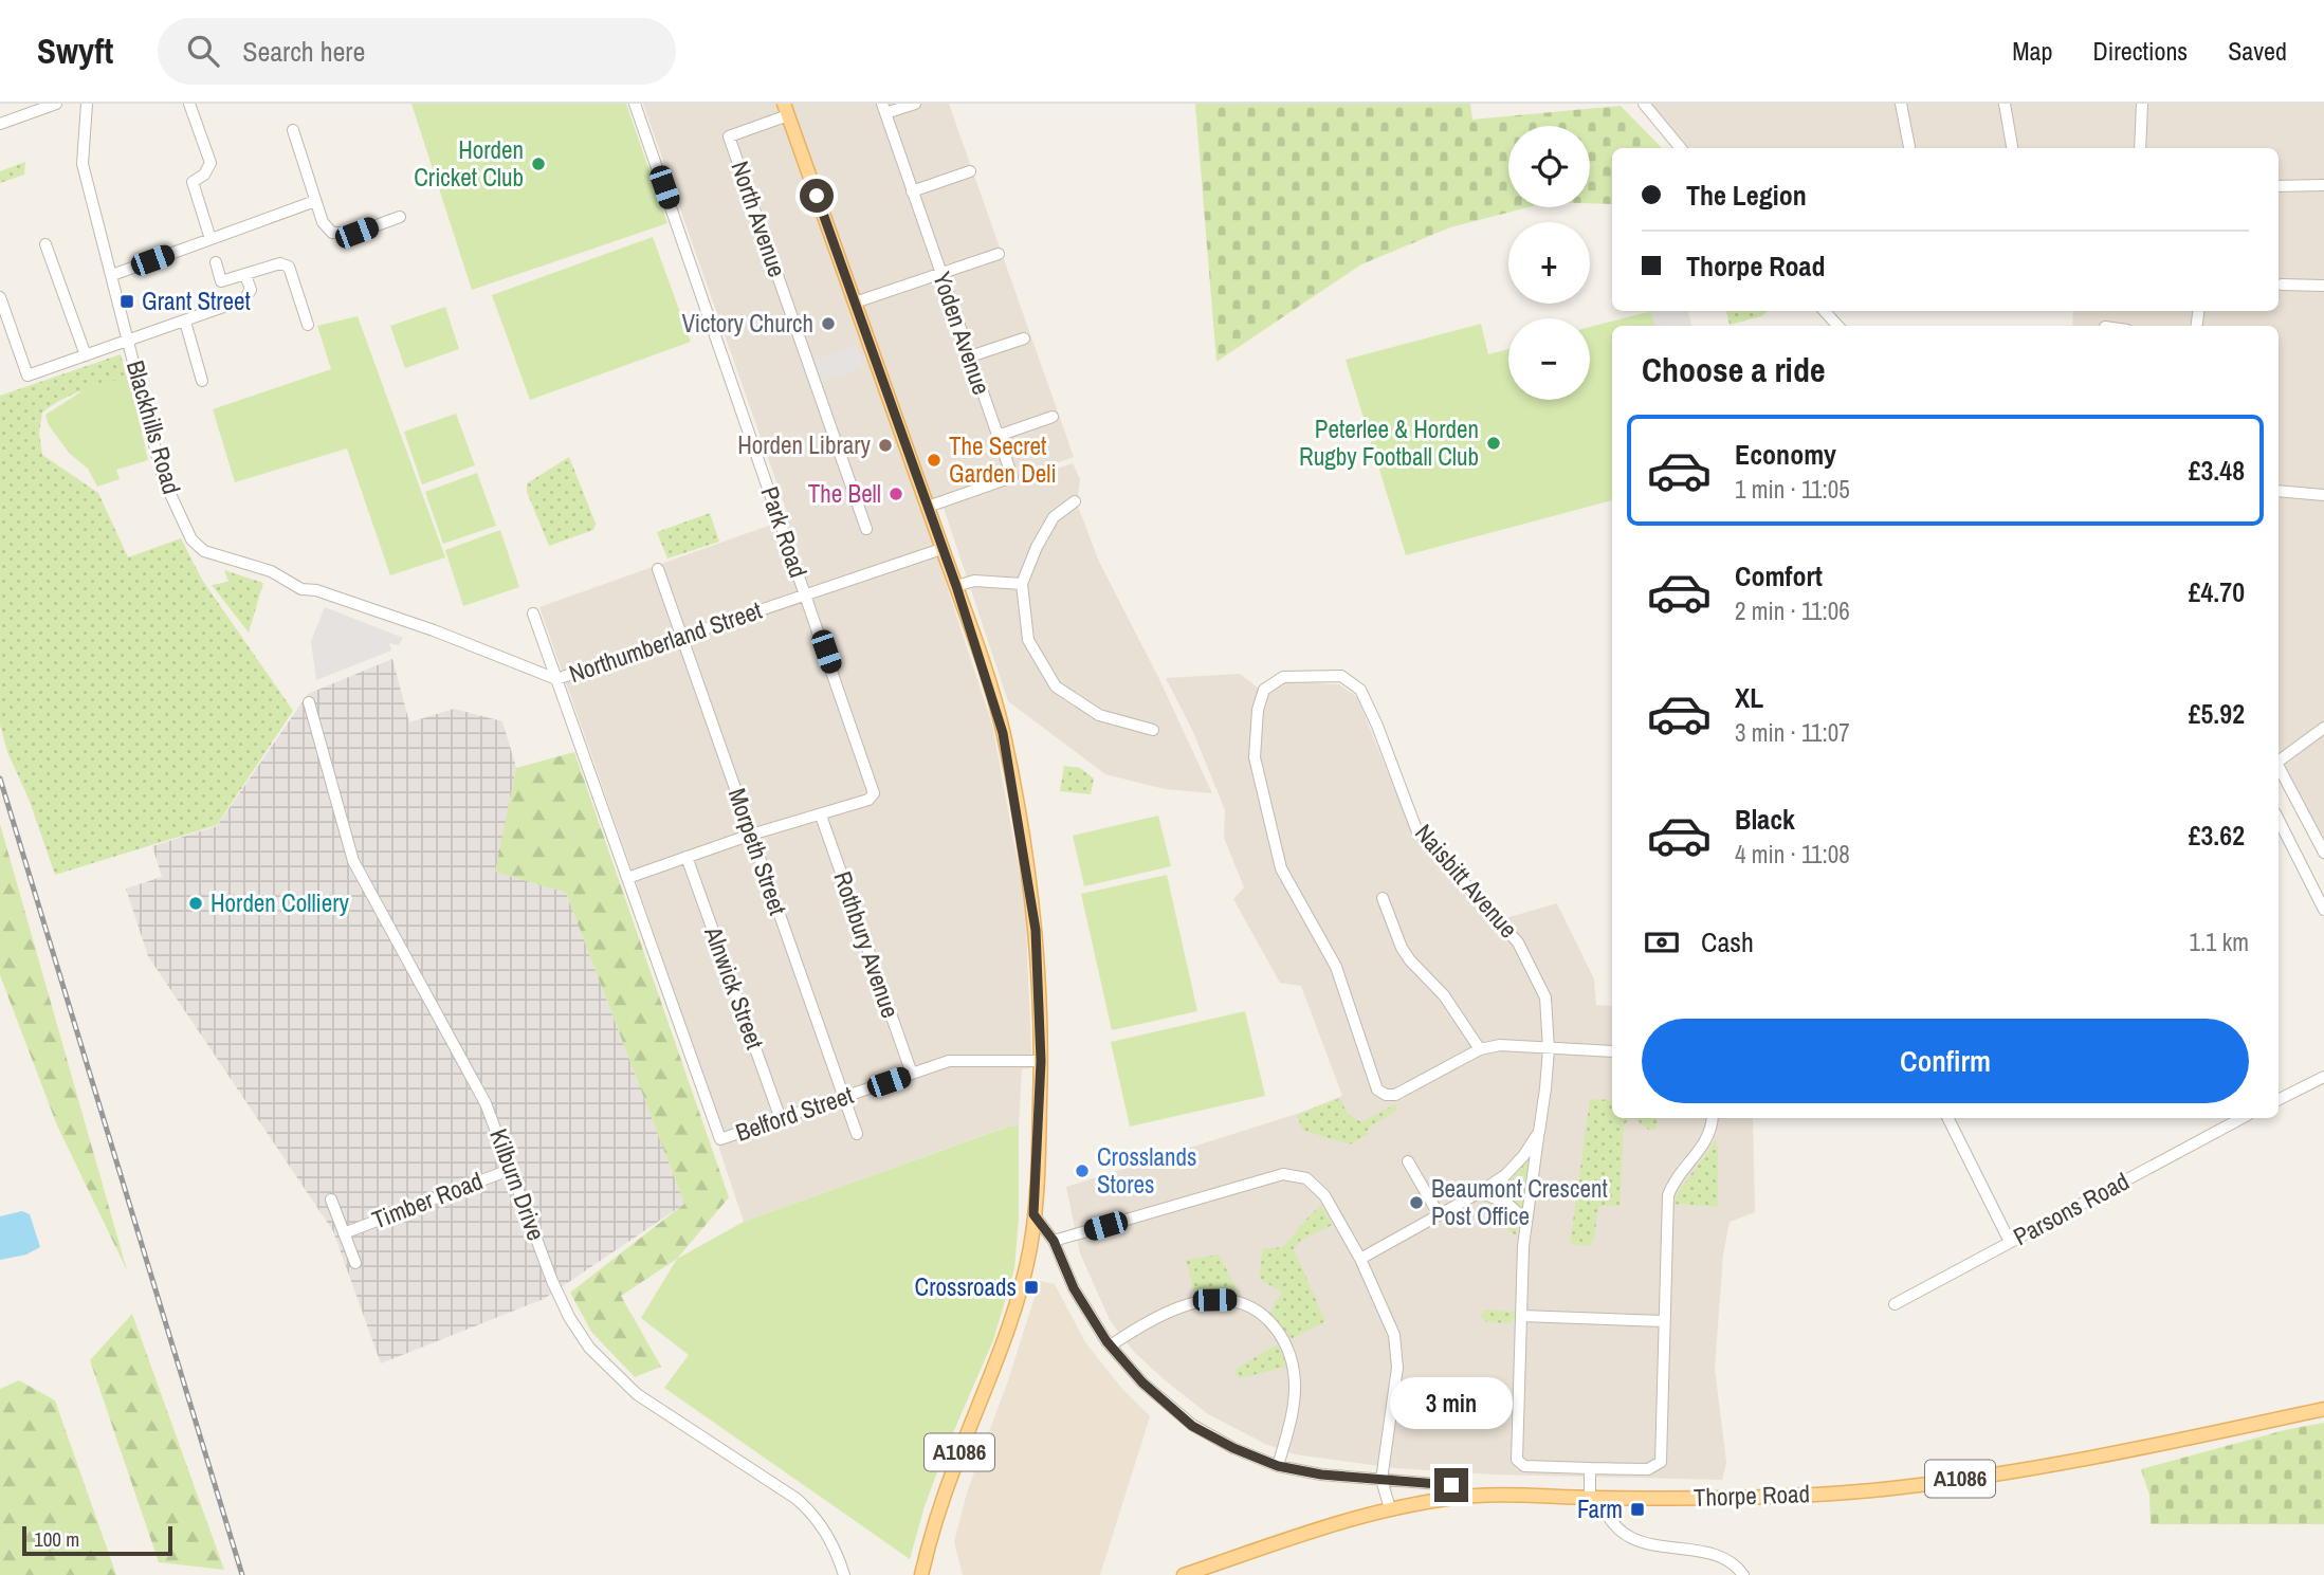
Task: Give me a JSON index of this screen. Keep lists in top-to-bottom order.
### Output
{
  "streets": {
    "main road": ["A1086", "Thorpe Road"],
    "street": [
      "North Avenue",
      "Yoden Avenue",
      "Blackhills Road",
      "Park Road",
      "Northumberland Street",
      "Morpeth Street",
      "Naisbitt Avenue",
      "Rothbury Avenue",
      "Alnwick Street",
      "Belford Street",
      "Kilburn Drive",
      "Timber Road",
      "Parsons Road"
    ]
  },
  "crossings": [
    ["North Avenue", "A1086"],
    ["Yoden Avenue", "A1086"],
    ["Blackhills Road", "Northumberland Street"],
    ["Park Road", "Northumberland Street"],
    ["Park Road", "Rothbury Avenue"],
    ["Northumberland Street", "Morpeth Street"],
    ["Northumberland Street", "A1086"],
    ["Morpeth Street", "Belford Street"],
    ["Rothbury Avenue", "Belford Street"],
    ["Alnwick Street", "Belford Street"],
    ["Belford Street", "A1086"],
    ["Kilburn Drive", "Timber Road"]
  ],
  "places": {
    "other": [
      "Horden Cricket Club",
      "Victory Church",
      "Peterlee & Horden Rugby Football Club",
      "Horden Library",
      "The Secret Garden Deli",
      "The Bell",
      "Horden Colliery",
      "Crosslands Stores",
      "Beaumont Crescent Post Office"
    ],
    "transit": ["Grant Street", "Crossroads", "Farm"]
  },
  "scale_bar": "100 m",
  "page": {
    "header": "Swyft",
    "search": "Search here",
    "nav": ["Map", "Directions", "Saved"],
    "map_buttons": ["+", "−"],
    "banner": ["The Legion", "Thorpe Road"],
    "heading": "Choose a ride",
    "list": [
      {
        "name": "Economy",
        "note": "1 min · 11:05",
        "value": "£3.48"
      },
      {
        "name": "Comfort",
        "note": "2 min · 11:06",
        "value": "£4.70"
      },
      {
        "name": "XL",
        "note": "3 min · 11:07",
        "value": "£5.92"
      },
      {
        "name": "Black",
        "note": "4 min · 11:08",
        "value": "£3.62"
      }
    ],
    "pay": ["Cash", "1.1 km"],
    "buttons": "Confirm",
    "bubble": "3 min",
    "scale": "100 m"
  }
}
